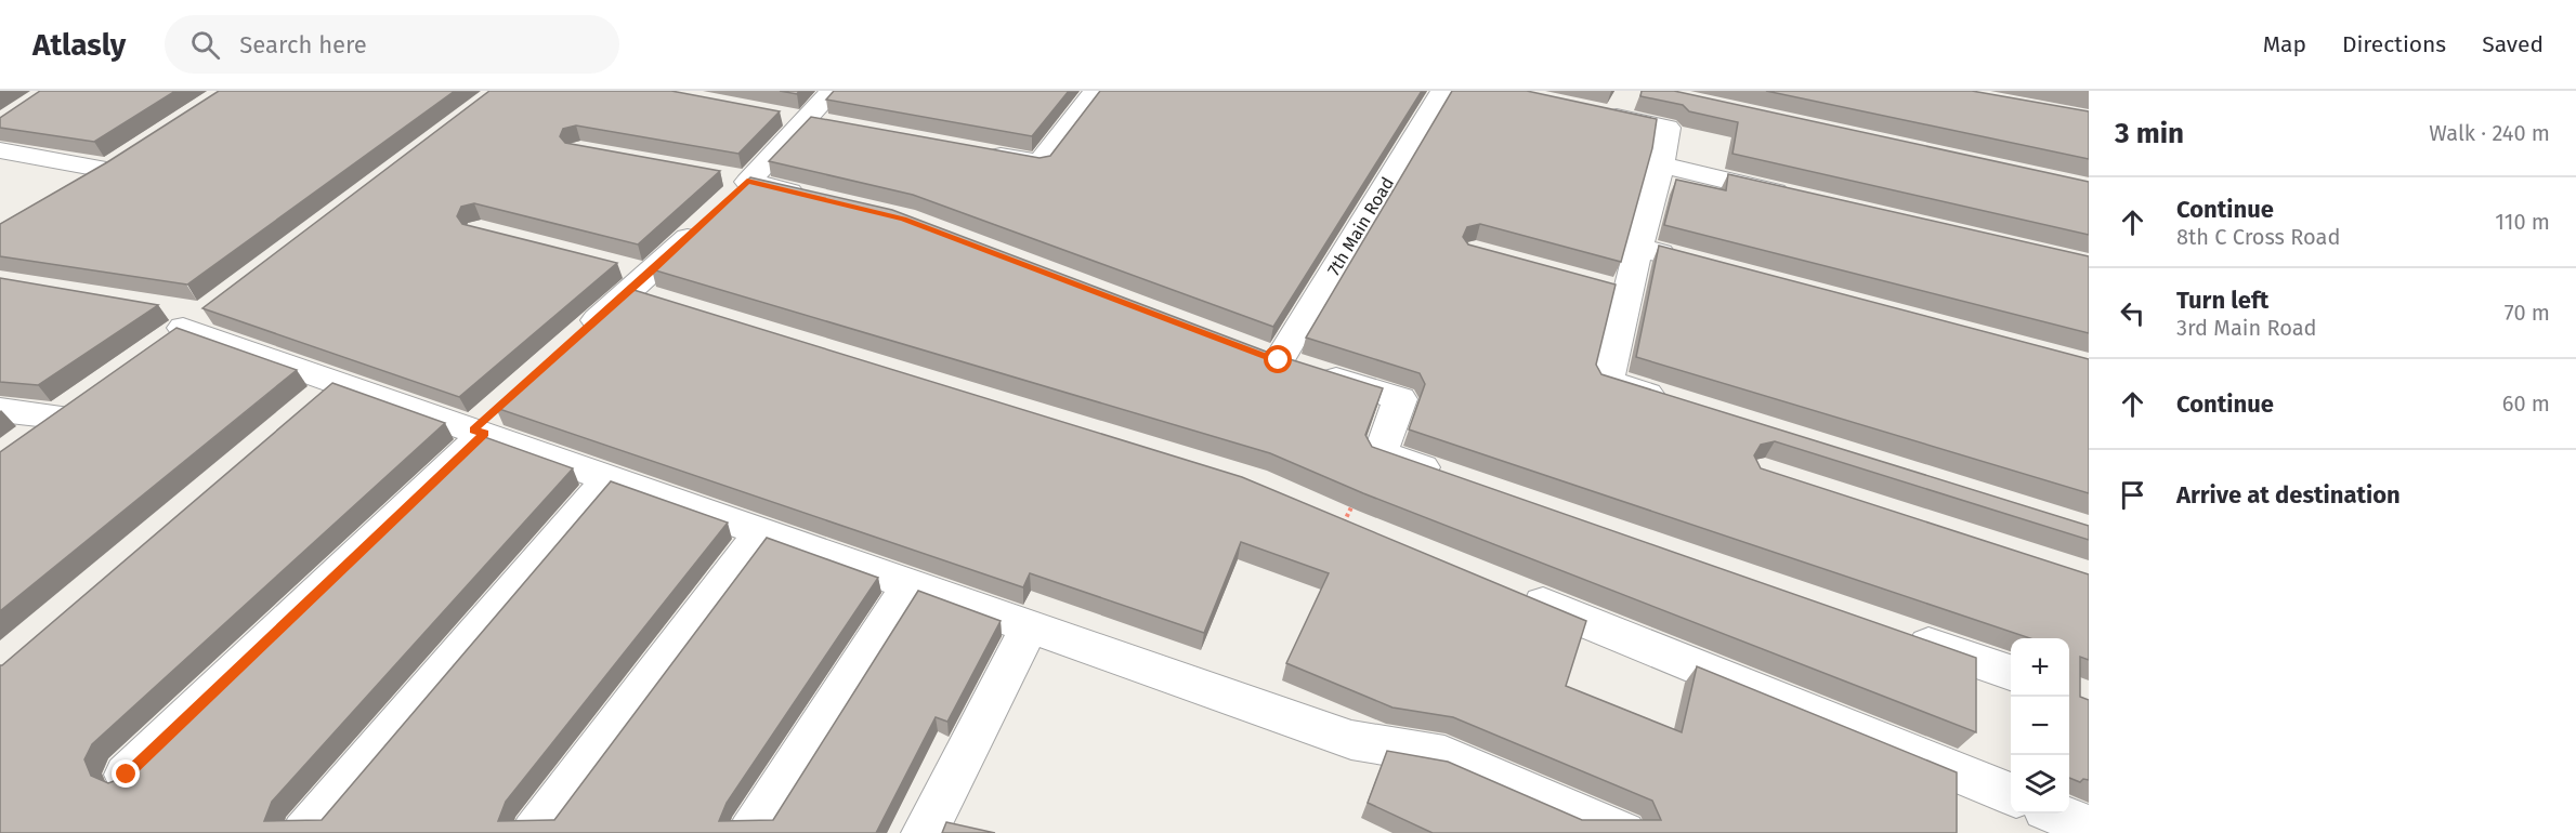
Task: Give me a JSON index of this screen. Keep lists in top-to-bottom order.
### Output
{
  "streets": {
    "street": ["7th Main Road"]
  },
  "page": {
    "header": "Atlasly",
    "search": "Search here",
    "nav": ["Map", "Directions", "Saved"],
    "heading": ["3 min", "Walk · 240 m"],
    "list": [
      ["Continue", "8th C Cross Road", "110 m"],
      ["Turn left", "3rd Main Road", "70 m"],
      ["Continue", "60 m"],
      "Arrive at destination"
    ],
    "map_buttons": ["+", "−"]
  }
}
